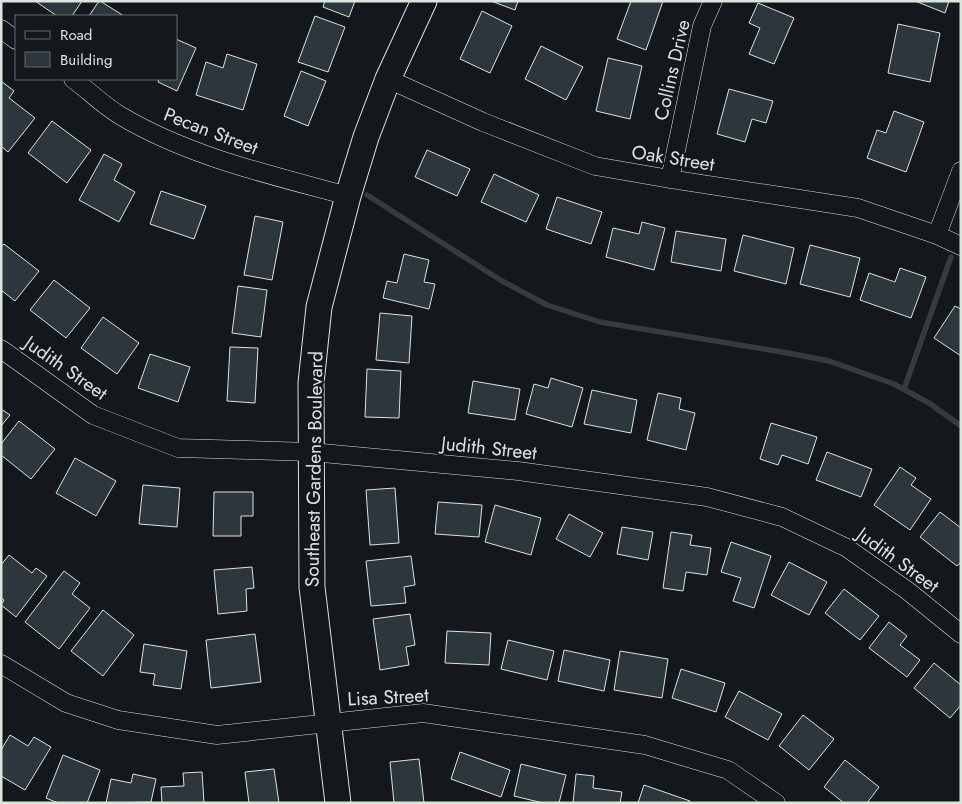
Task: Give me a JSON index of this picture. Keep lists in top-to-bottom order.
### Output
{
  "streets": {
    "street": [
      "Collins Drive",
      "Pecan Street",
      "Oak Street",
      "Judith Street",
      "Southeast Gardens Boulevard",
      "Lisa Street"
    ]
  },
  "crossings": [
    ["Collins Drive", "Oak Street"],
    ["Pecan Street", "Southeast Gardens Boulevard"],
    ["Oak Street", "Southeast Gardens Boulevard"],
    ["Judith Street", "Southeast Gardens Boulevard"],
    ["Southeast Gardens Boulevard", "Lisa Street"]
  ],
  "legend": ["Road", "Building"]
}
